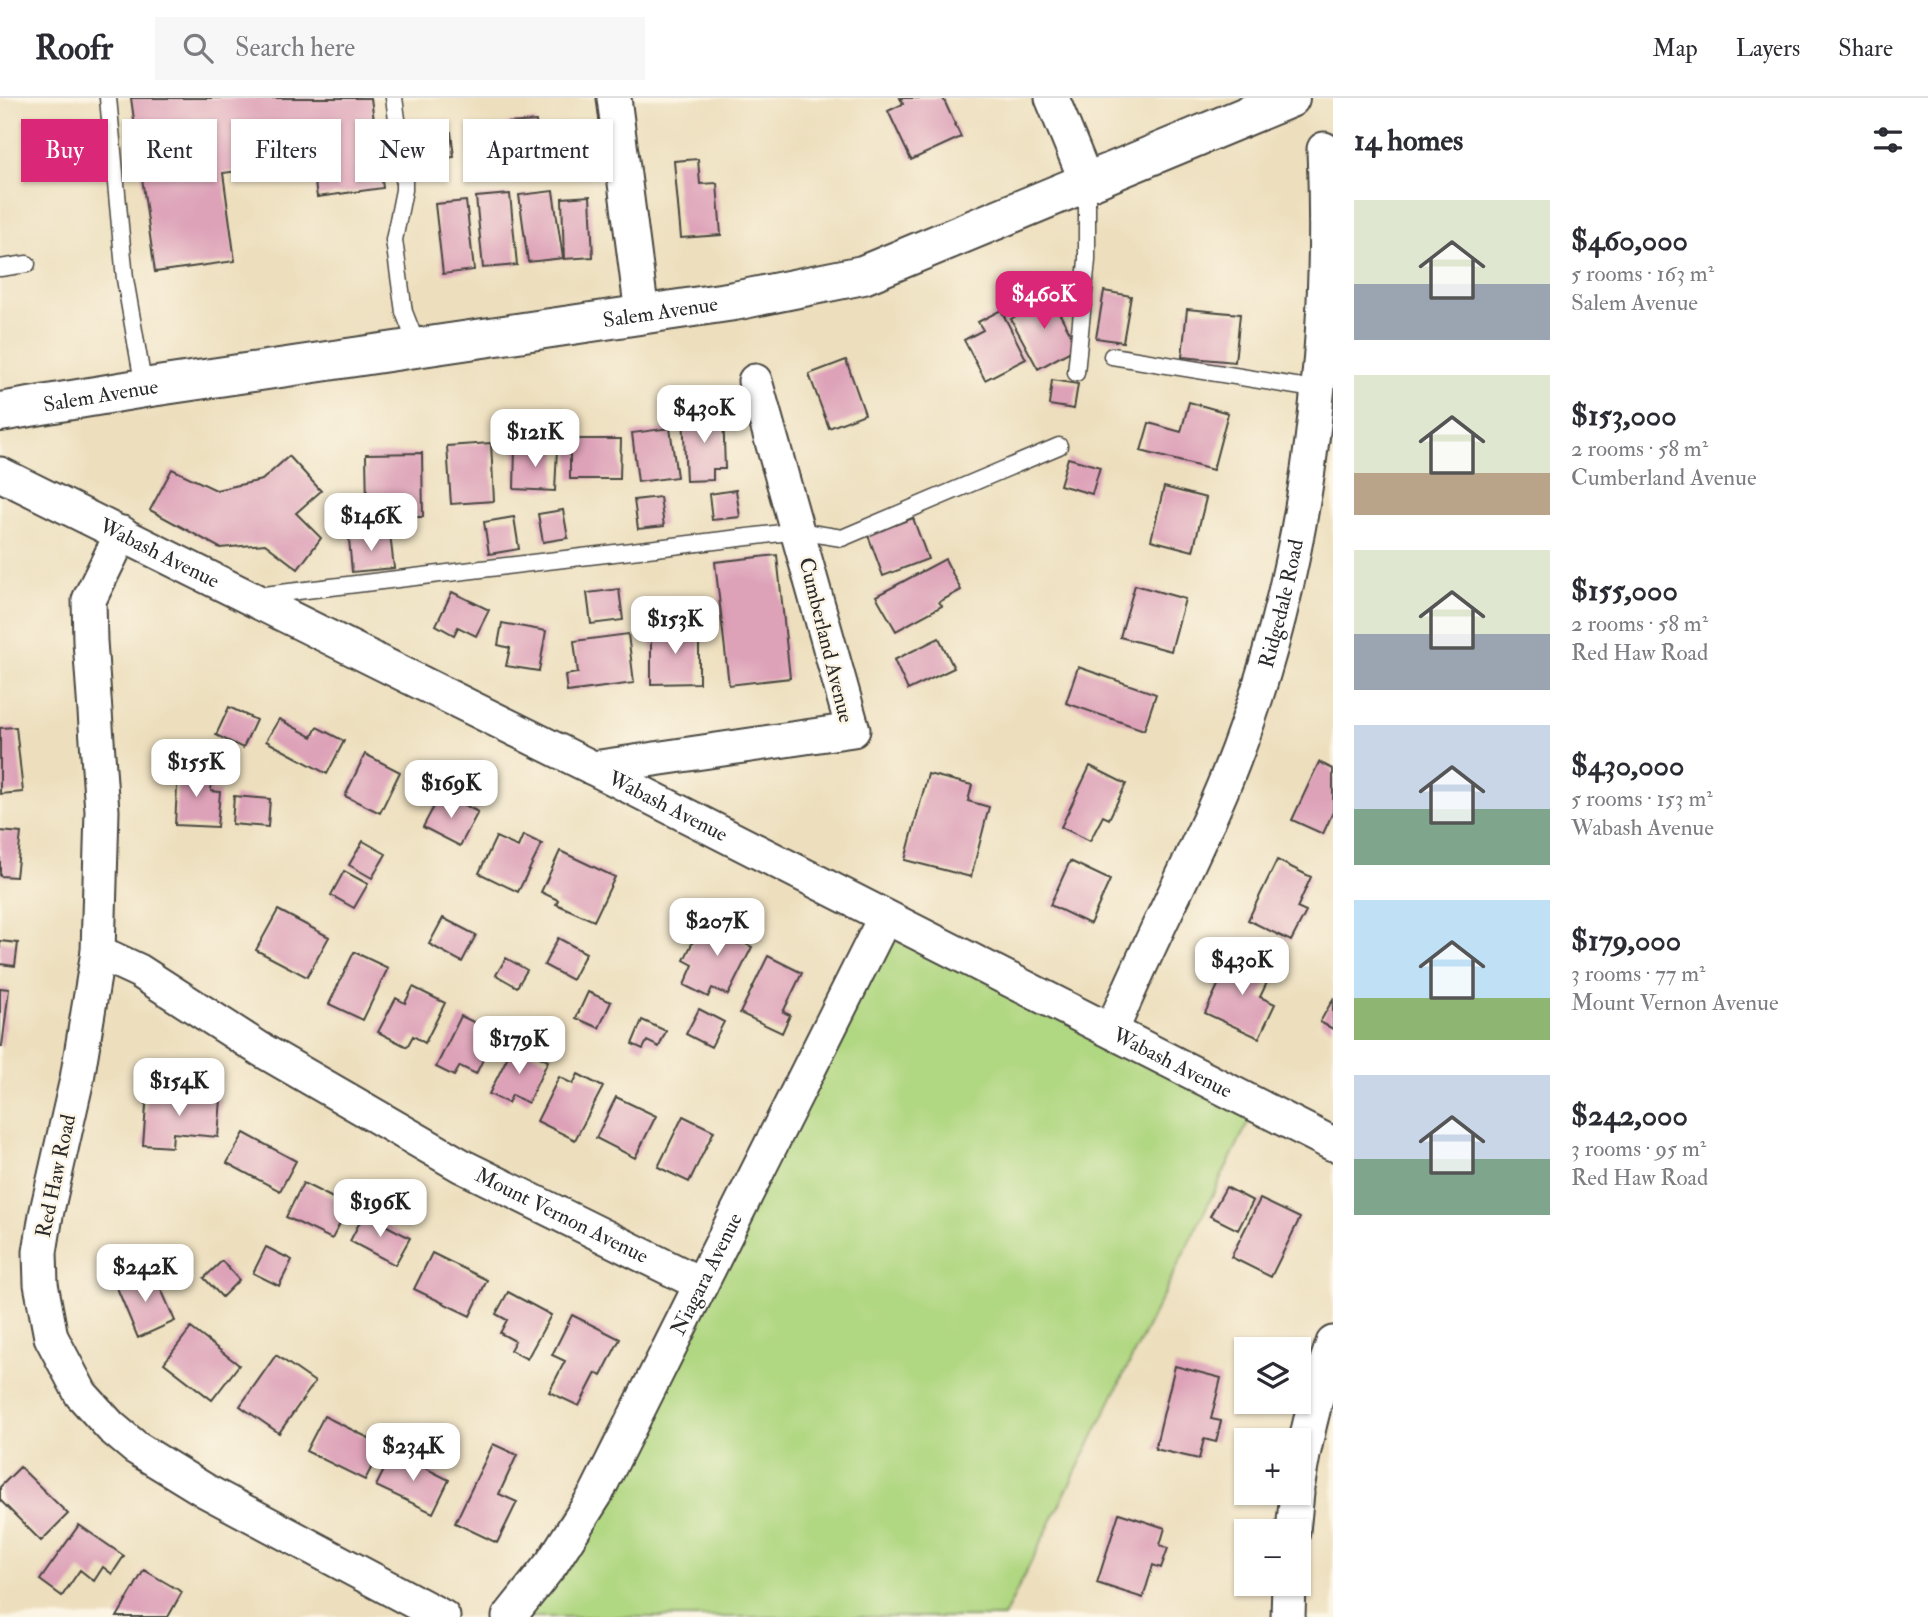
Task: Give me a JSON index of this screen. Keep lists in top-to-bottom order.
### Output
{
  "streets": {
    "main road": ["Salem Avenue"],
    "street": [
      "Wabash Avenue",
      "Ridgedale Road",
      "Cumberland Avenue",
      "Red Haw Road",
      "Mount Vernon Avenue",
      "Niagara Avenue"
    ]
  },
  "crossings": [
    ["Wabash Avenue", "Ridgedale Road"],
    ["Wabash Avenue", "Cumberland Avenue"],
    ["Wabash Avenue", "Red Haw Road"],
    ["Wabash Avenue", "Niagara Avenue"],
    ["Red Haw Road", "Mount Vernon Avenue"],
    ["Mount Vernon Avenue", "Niagara Avenue"]
  ],
  "page": {
    "header": "Roofr",
    "search": "Search here",
    "nav": ["Map", "Layers", "Share"],
    "heading": "14 homes",
    "chip": [
      "Buy",
      "Rent",
      "Filters",
      "New",
      "Apartment"
    ],
    "list": [
      {
        "name": "$460,000",
        "note": "5 rooms · 163 m² · Salem Avenue"
      },
      {
        "name": "$153,000",
        "note": "2 rooms · 58 m² · Cumberland Avenue"
      },
      {
        "name": "$155,000",
        "note": "2 rooms · 58 m² · Red Haw Road"
      },
      {
        "name": "$430,000",
        "note": "5 rooms · 153 m² · Wabash Avenue"
      },
      {
        "name": "$179,000",
        "note": "3 rooms · 77 m² · Mount Vernon Avenue"
      },
      {
        "name": "$242,000",
        "note": "3 rooms · 95 m² · Red Haw Road"
      }
    ],
    "price": [
      "$460K",
      "$430K",
      "$121K",
      "$146K",
      "$153K",
      "$155K",
      "$169K",
      "$207K",
      "$430K",
      "$179K",
      "$154K",
      "$196K",
      "$242K",
      "$234K"
    ],
    "map_buttons": ["+", "−"]
  }
}
